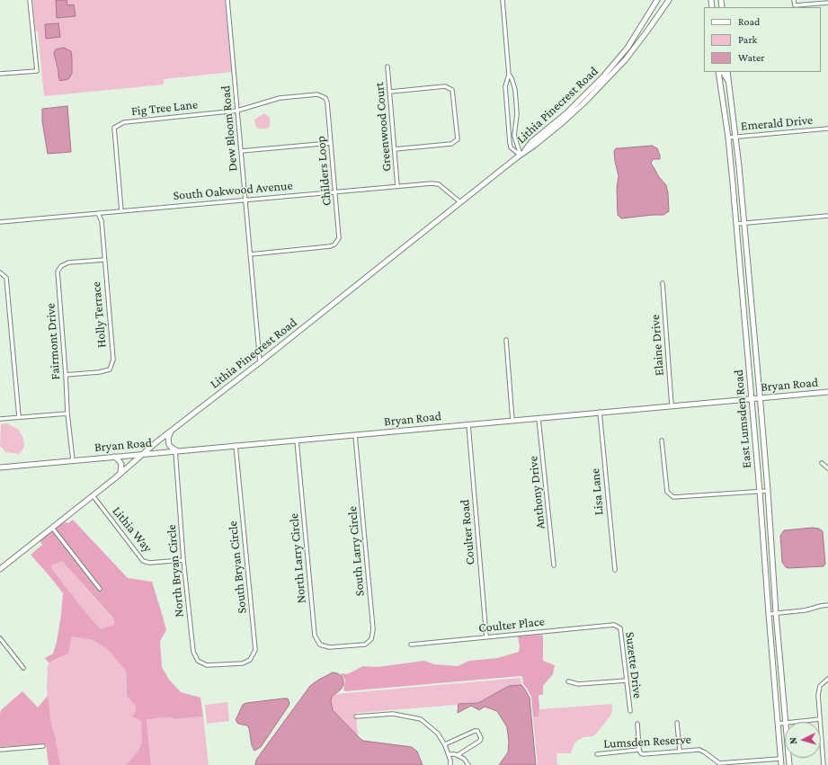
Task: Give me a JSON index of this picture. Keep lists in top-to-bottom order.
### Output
{
  "streets": {
    "main road": ["Lithia Pinecrest Road", "Bryan Road", "East Lumsden Road"],
    "street": [
      "Fig Tree Lane",
      "Emerald Drive",
      "Greenwood Court",
      "Dew Bloom Road",
      "Childers Loop",
      "South Oakwood Avenue",
      "Holly Terrace",
      "Fairmont Drive",
      "Elaine Drive",
      "Lisa Lane",
      "Anthony Drive",
      "Lithia Way",
      "Coulter Road",
      "South Larry Circle",
      "North Larry Circle",
      "South Bryan Circle",
      "North Bryan Circle",
      "Coulter Place",
      "Suzette Drive",
      "Lumsden Reserve"
    ]
  },
  "crossings": [
    ["Lithia Pinecrest Road", "Dew Bloom Road"],
    ["Lithia Pinecrest Road", "South Oakwood Avenue"],
    ["Lithia Pinecrest Road", "Bryan Road"],
    ["Lithia Pinecrest Road", "Lithia Way"],
    ["Fig Tree Lane", "Dew Bloom Road"],
    ["Fig Tree Lane", "Childers Loop"],
    ["Fig Tree Lane", "South Oakwood Avenue"],
    ["Emerald Drive", "East Lumsden Road"],
    ["Greenwood Court", "South Oakwood Avenue"],
    ["Dew Bloom Road", "Childers Loop"],
    ["Dew Bloom Road", "South Oakwood Avenue"],
    ["Childers Loop", "South Oakwood Avenue"],
    ["South Oakwood Avenue", "Holly Terrace"],
    ["Holly Terrace", "Fairmont Drive"],
    ["Fairmont Drive", "Bryan Road"],
    ["Elaine Drive", "Bryan Road"],
    ["Bryan Road", "East Lumsden Road"],
    ["Bryan Road", "Lisa Lane"],
    ["Bryan Road", "Anthony Drive"],
    ["Bryan Road", "Coulter Road"],
    ["Bryan Road", "South Larry Circle"],
    ["Bryan Road", "North Larry Circle"],
    ["Bryan Road", "South Bryan Circle"],
    ["Bryan Road", "North Bryan Circle"],
    ["East Lumsden Road", "Lumsden Reserve"],
    ["Lithia Way", "North Bryan Circle"],
    ["Coulter Road", "Coulter Place"],
    ["South Larry Circle", "North Larry Circle"],
    ["South Bryan Circle", "North Bryan Circle"],
    ["Coulter Place", "Suzette Drive"]
  ],
  "legend": ["Road", "Park", "Water"],
  "north": "left"
}
